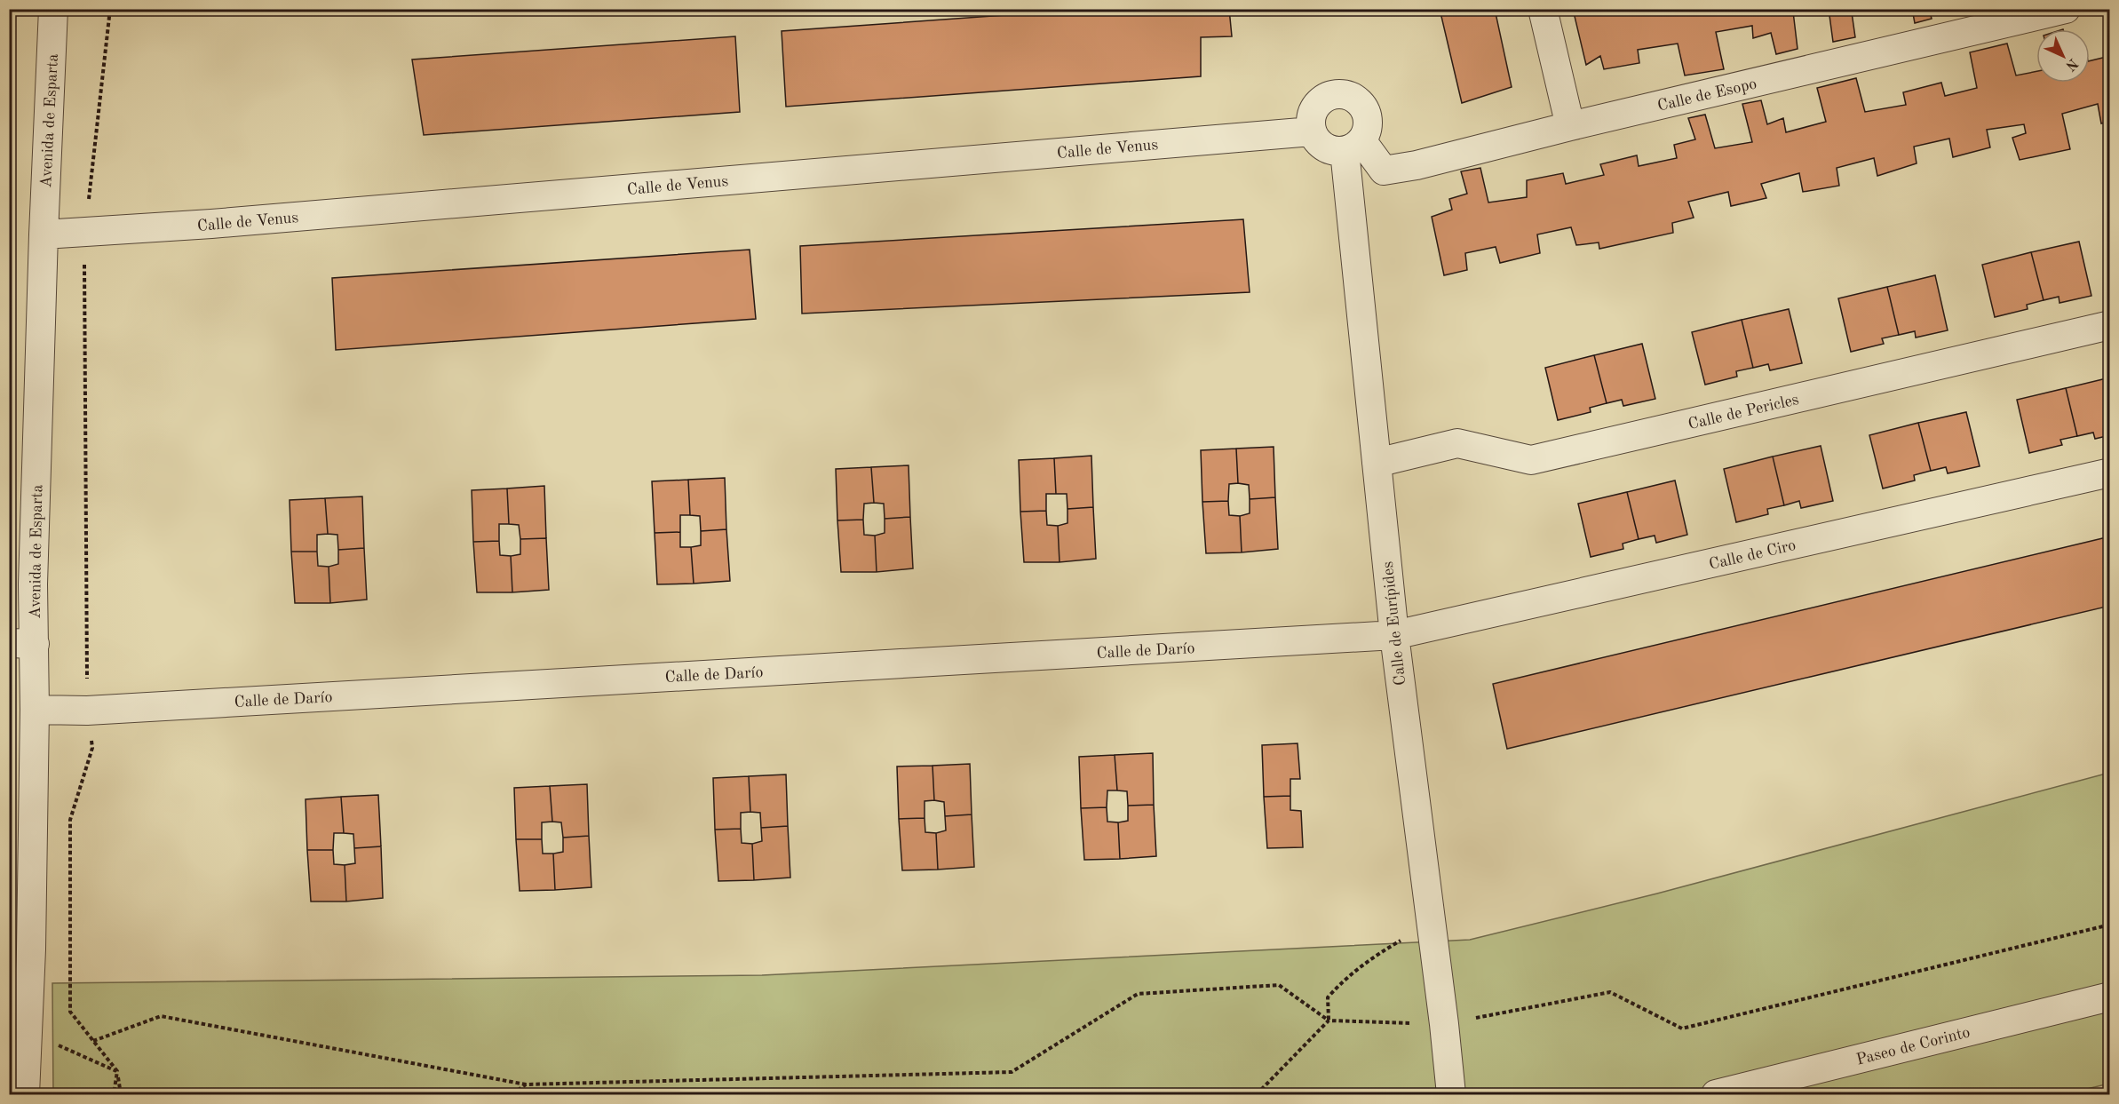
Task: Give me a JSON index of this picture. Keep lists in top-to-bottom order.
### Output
{
  "streets": {
    "street": [
      "Calle de Esopo",
      "Avenida de Esparta",
      "Calle de Venus",
      "Calle de Pericles",
      "Calle de Ciro",
      "Calle de Eurípides",
      "Calle de Darío",
      "Paseo de Corinto"
    ]
  },
  "crossings": [
    ["Calle de Esopo", "Calle de Venus"],
    ["Calle de Esopo", "Calle de Eurípides"],
    ["Avenida de Esparta", "Calle de Venus"],
    ["Avenida de Esparta", "Calle de Darío"],
    ["Calle de Venus", "Calle de Eurípides"],
    ["Calle de Pericles", "Calle de Eurípides"],
    ["Calle de Ciro", "Calle de Eurípides"],
    ["Calle de Ciro", "Calle de Darío"],
    ["Calle de Eurípides", "Calle de Darío"]
  ],
  "north": "bottom right"
}
